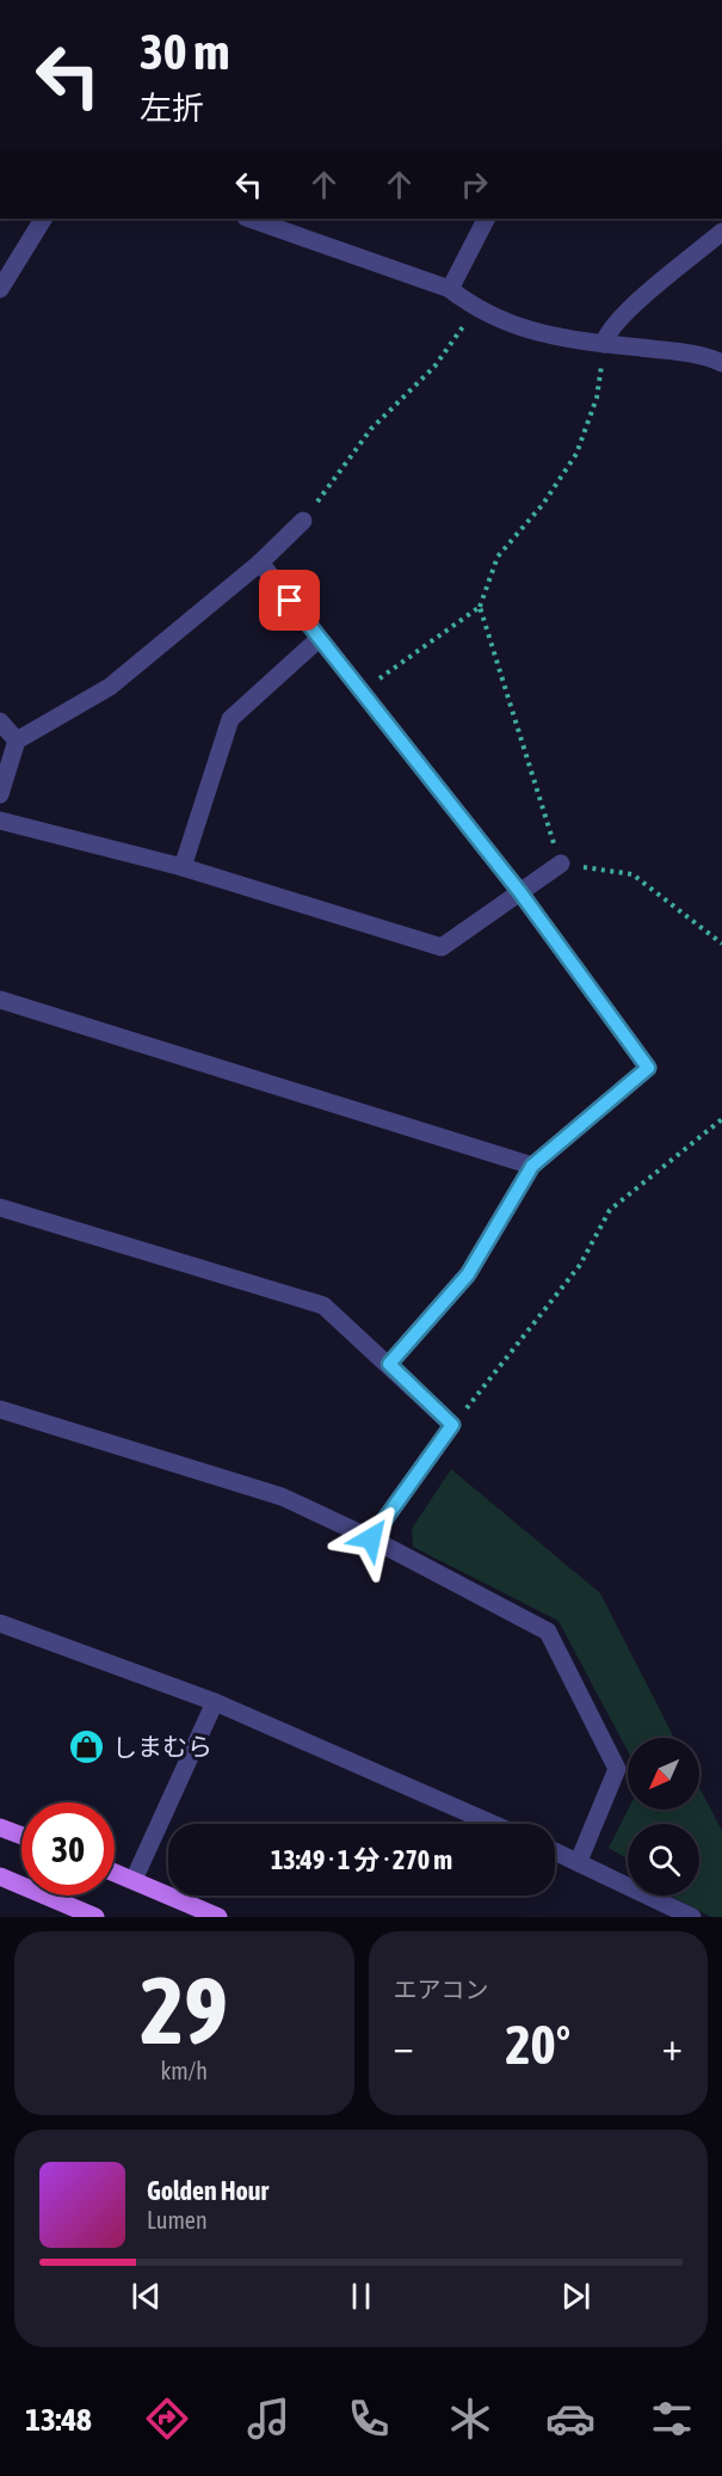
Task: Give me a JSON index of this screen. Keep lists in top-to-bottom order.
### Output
{
  "places": {
    "shop": ["しまむら"]
  },
  "north": "bottom left",
  "page": {
    "turn": ["30 m", "左折"],
    "limit": "30",
    "trip": "13:49 · 1 分 · 270 m",
    "tile": [
      ["29", "km/h"],
      "エアコン"
    ],
    "heat": ["−", "20°", "+"],
    "song": ["Golden Hour", "Lumen"],
    "tabs": "13:48"
  }
}
